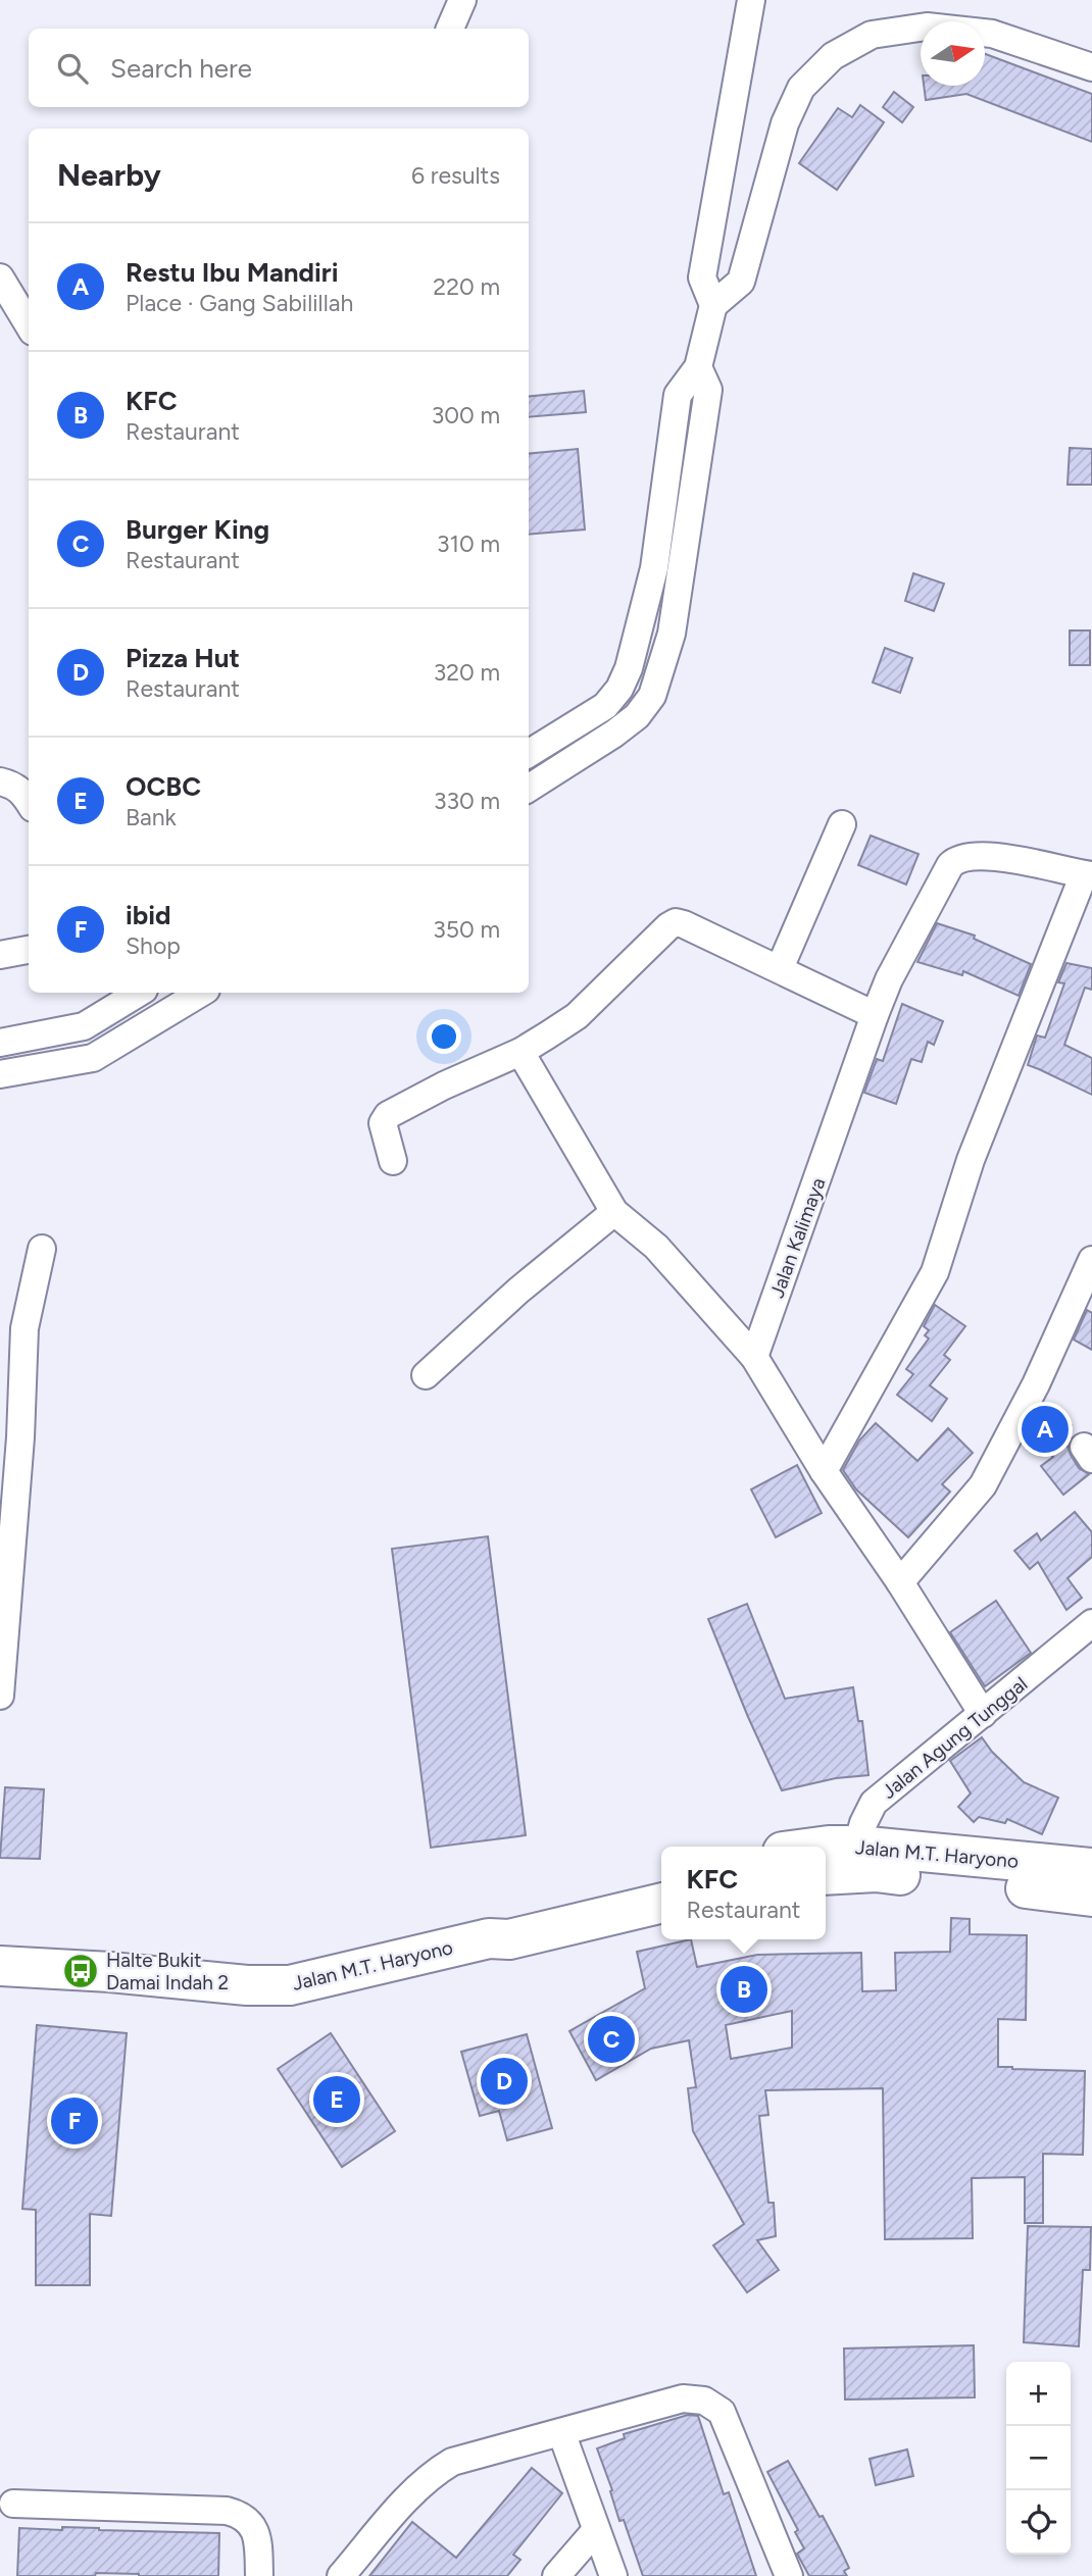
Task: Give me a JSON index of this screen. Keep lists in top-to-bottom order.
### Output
{
  "streets": {
    "main road": ["Jalan M.T. Haryono"],
    "street": ["Jalan Kalimaya", "Jalan Agung Tunggal"]
  },
  "crossings": [
    ["Jalan Agung Tunggal", "Jalan M.T. Haryono"]
  ],
  "places": {
    "bus stop": ["Halte Bukit Damai Indah 2"]
  },
  "north": "right",
  "page": {
    "search": "Search here",
    "heading": ["Nearby", "6 results"],
    "list": [
      {
        "mark": "A",
        "name": "Restu Ibu Mandiri",
        "note": "Place · Gang Sabilillah",
        "value": "220 m"
      },
      {
        "mark": "B",
        "name": "KFC",
        "note": "Restaurant",
        "value": "300 m"
      },
      {
        "mark": "C",
        "name": "Burger King",
        "note": "Restaurant",
        "value": "310 m"
      },
      {
        "mark": "D",
        "name": "Pizza Hut",
        "note": "Restaurant",
        "value": "320 m"
      },
      {
        "mark": "E",
        "name": "OCBC",
        "note": "Bank",
        "value": "330 m"
      },
      {
        "mark": "F",
        "name": "ibid",
        "note": "Shop",
        "value": "350 m"
      }
    ],
    "pins": [
      "A",
      "B",
      "C",
      "D",
      "E",
      "F"
    ],
    "popup": ["KFC", "Restaurant"],
    "map_buttons": ["+", "−"]
  }
}
